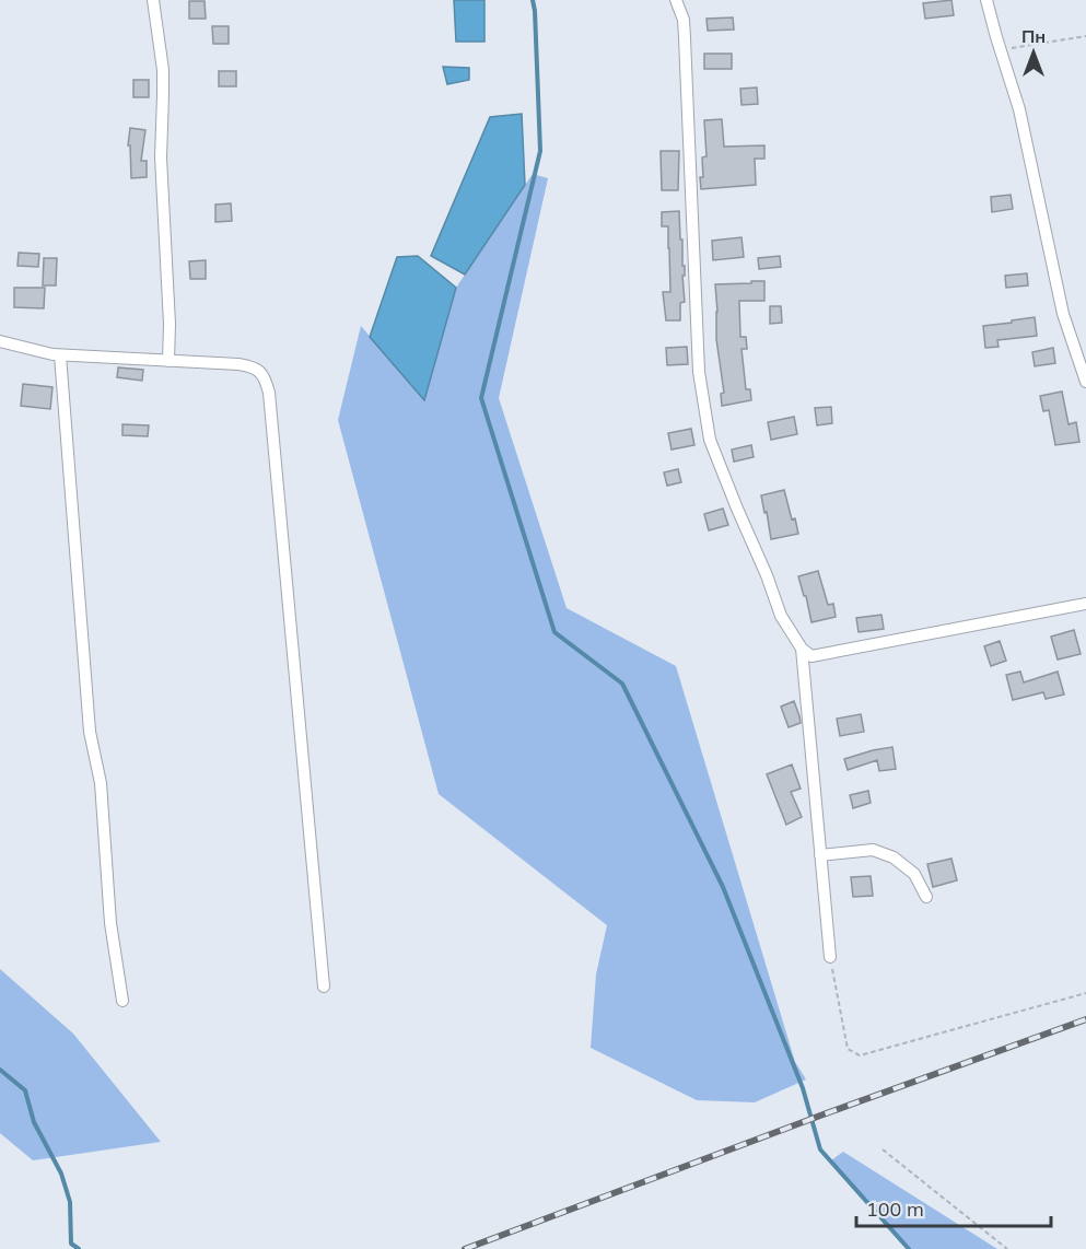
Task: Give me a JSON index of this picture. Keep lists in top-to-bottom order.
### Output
{
  "scale_bar": "100 m",
  "north": "top"
}
